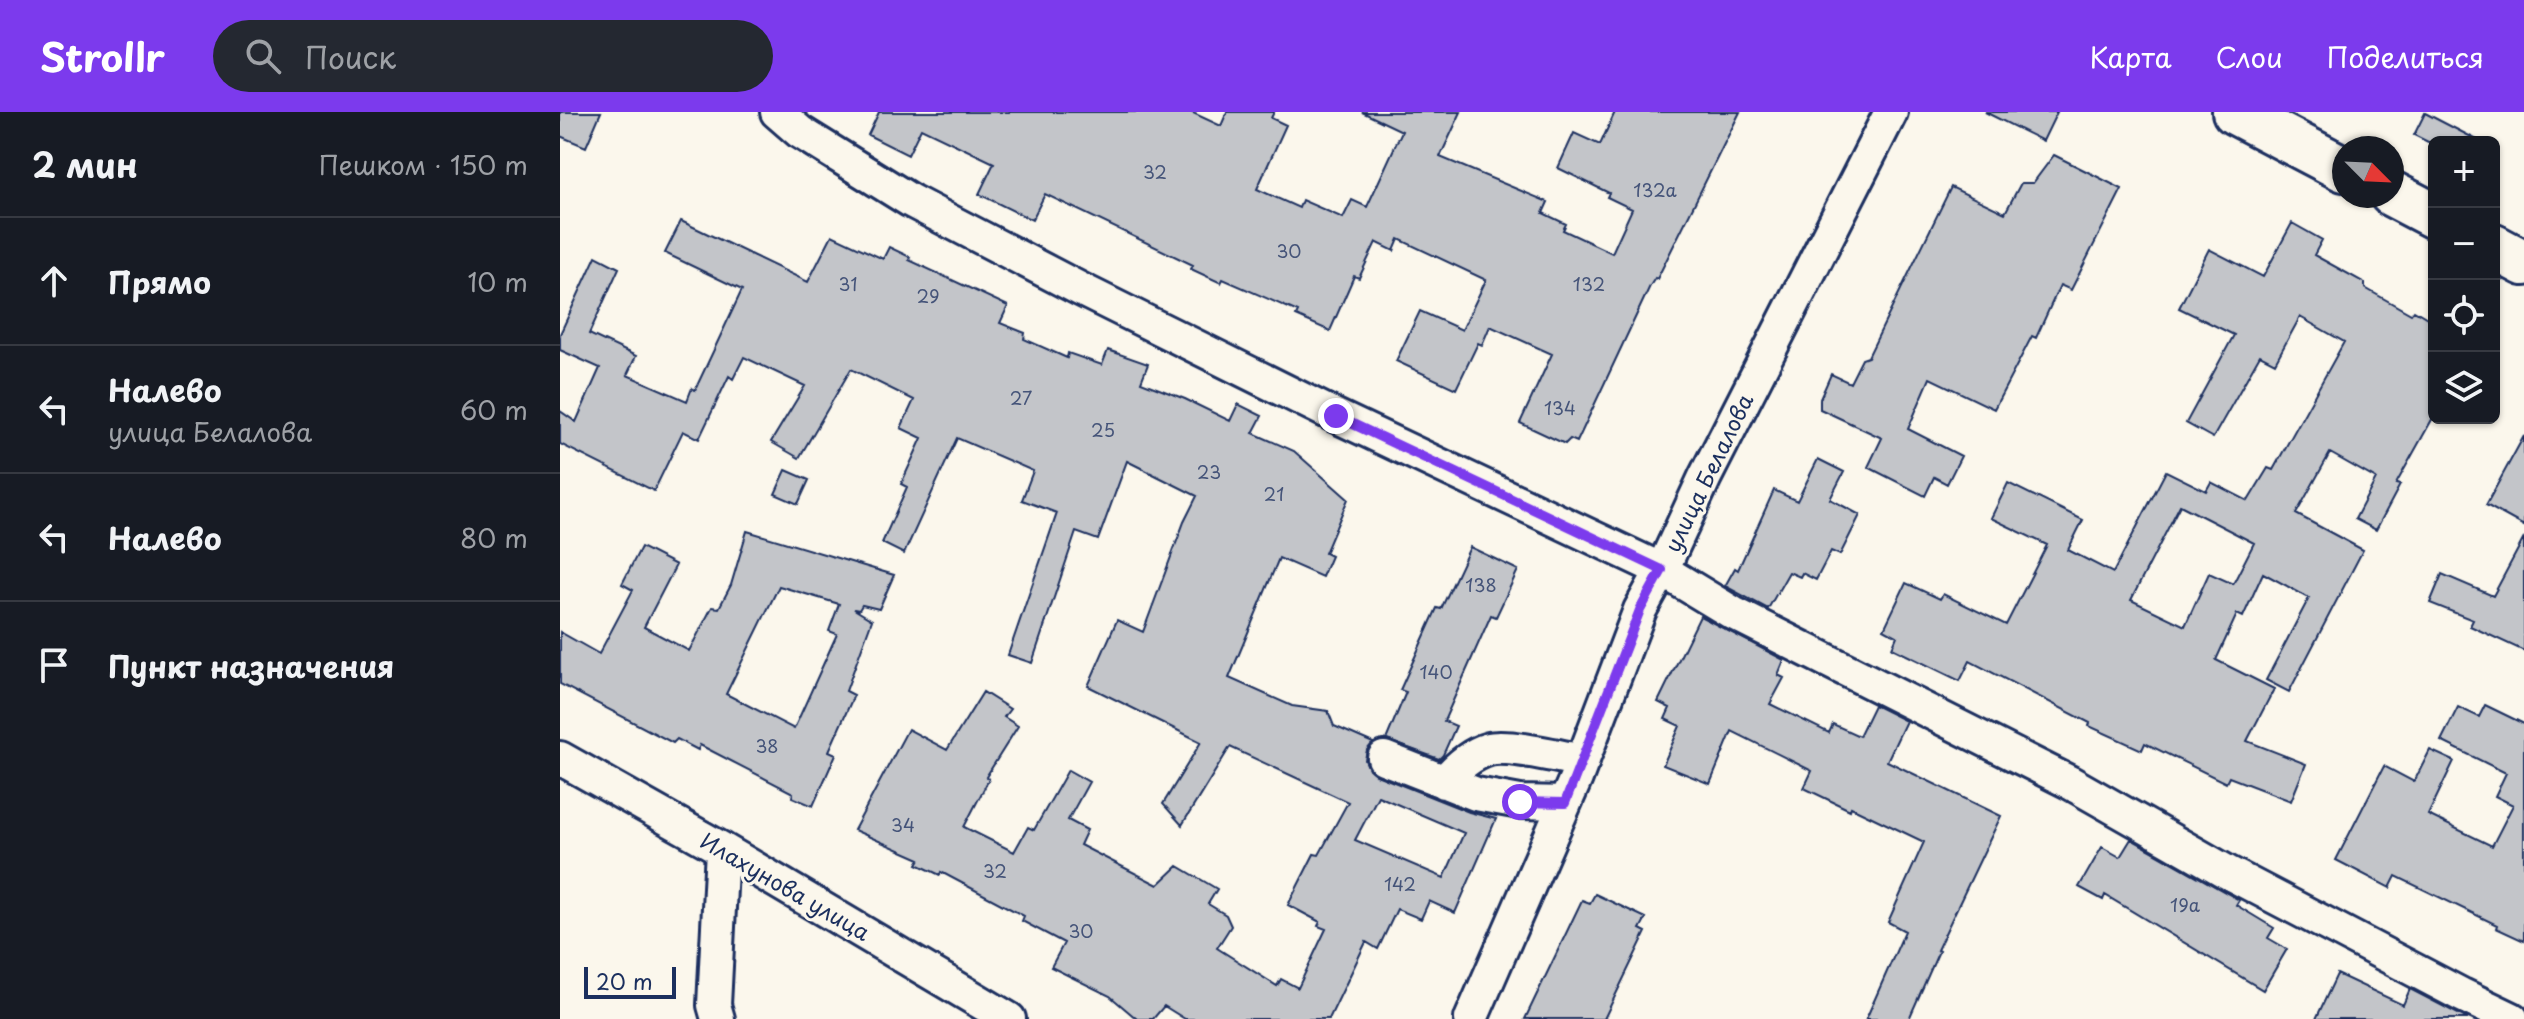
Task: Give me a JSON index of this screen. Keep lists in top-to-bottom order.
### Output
{
  "streets": {
    "street": ["улица Белалова", "Илахунова улица"]
  },
  "house_numbers": [
    "32",
    "132а",
    "30",
    "31",
    "132",
    "29",
    "27",
    "134",
    "25",
    "23",
    "21",
    "138",
    "140",
    "38",
    "34",
    "32",
    "142",
    "19а",
    "30"
  ],
  "scale_bar": "20 m",
  "north": "bottom right",
  "page": {
    "header": "Strollr",
    "search": "Поиск",
    "nav": ["Карта", "Слои", "Поделиться"],
    "heading": ["2 мин", "Пешком · 150 m"],
    "map_buttons": ["+", "−"],
    "list": [
      ["Прямо", "10 m"],
      ["Налево", "улица Белалова", "60 m"],
      ["Налево", "80 m"],
      "Пункт назначения"
    ],
    "scale": "20 m"
  }
}
